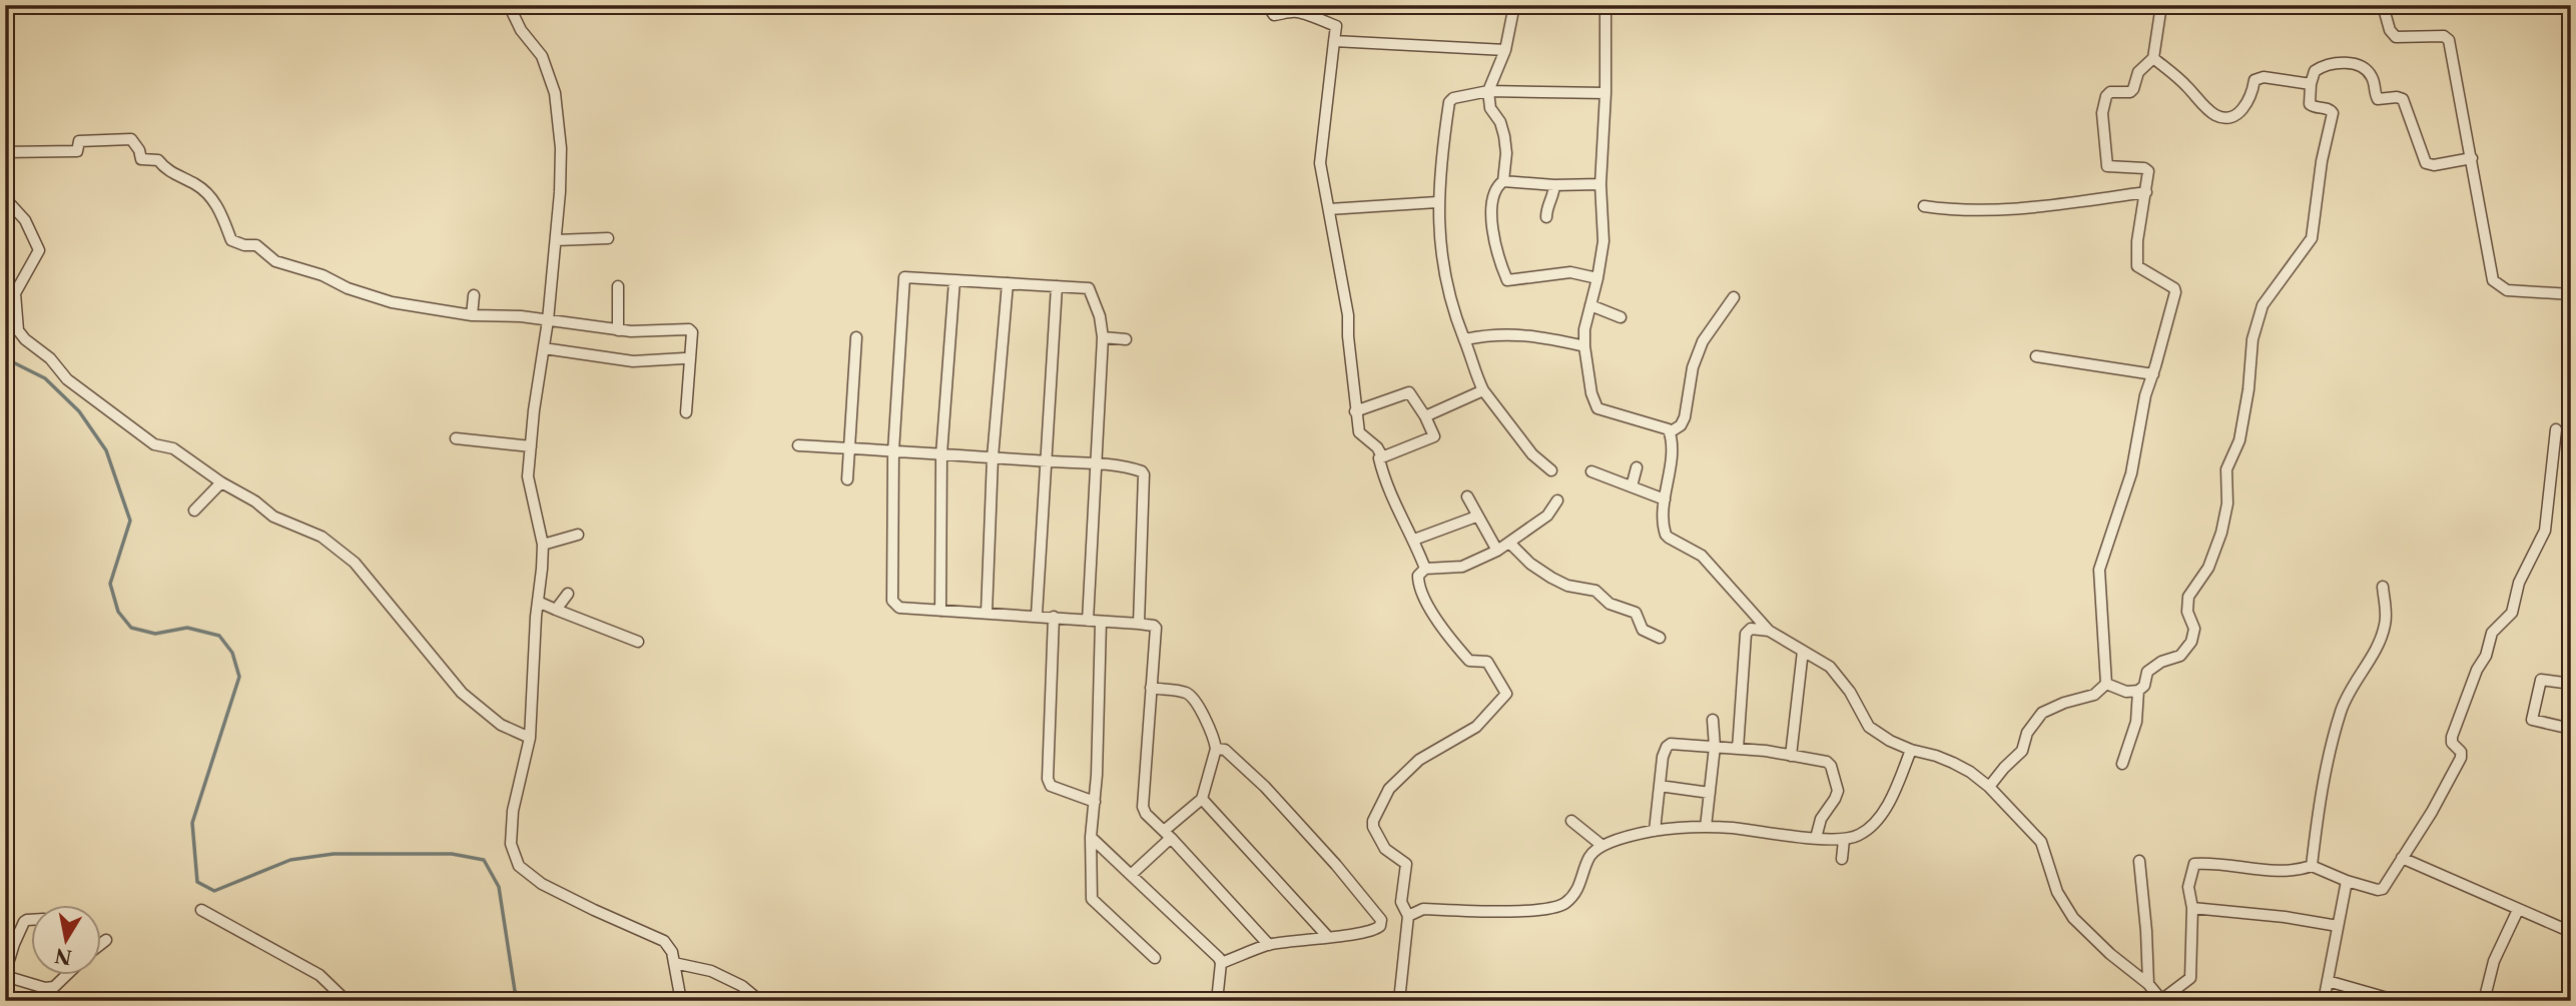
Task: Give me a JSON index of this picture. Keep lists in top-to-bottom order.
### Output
{
  "north": "bottom"
}
